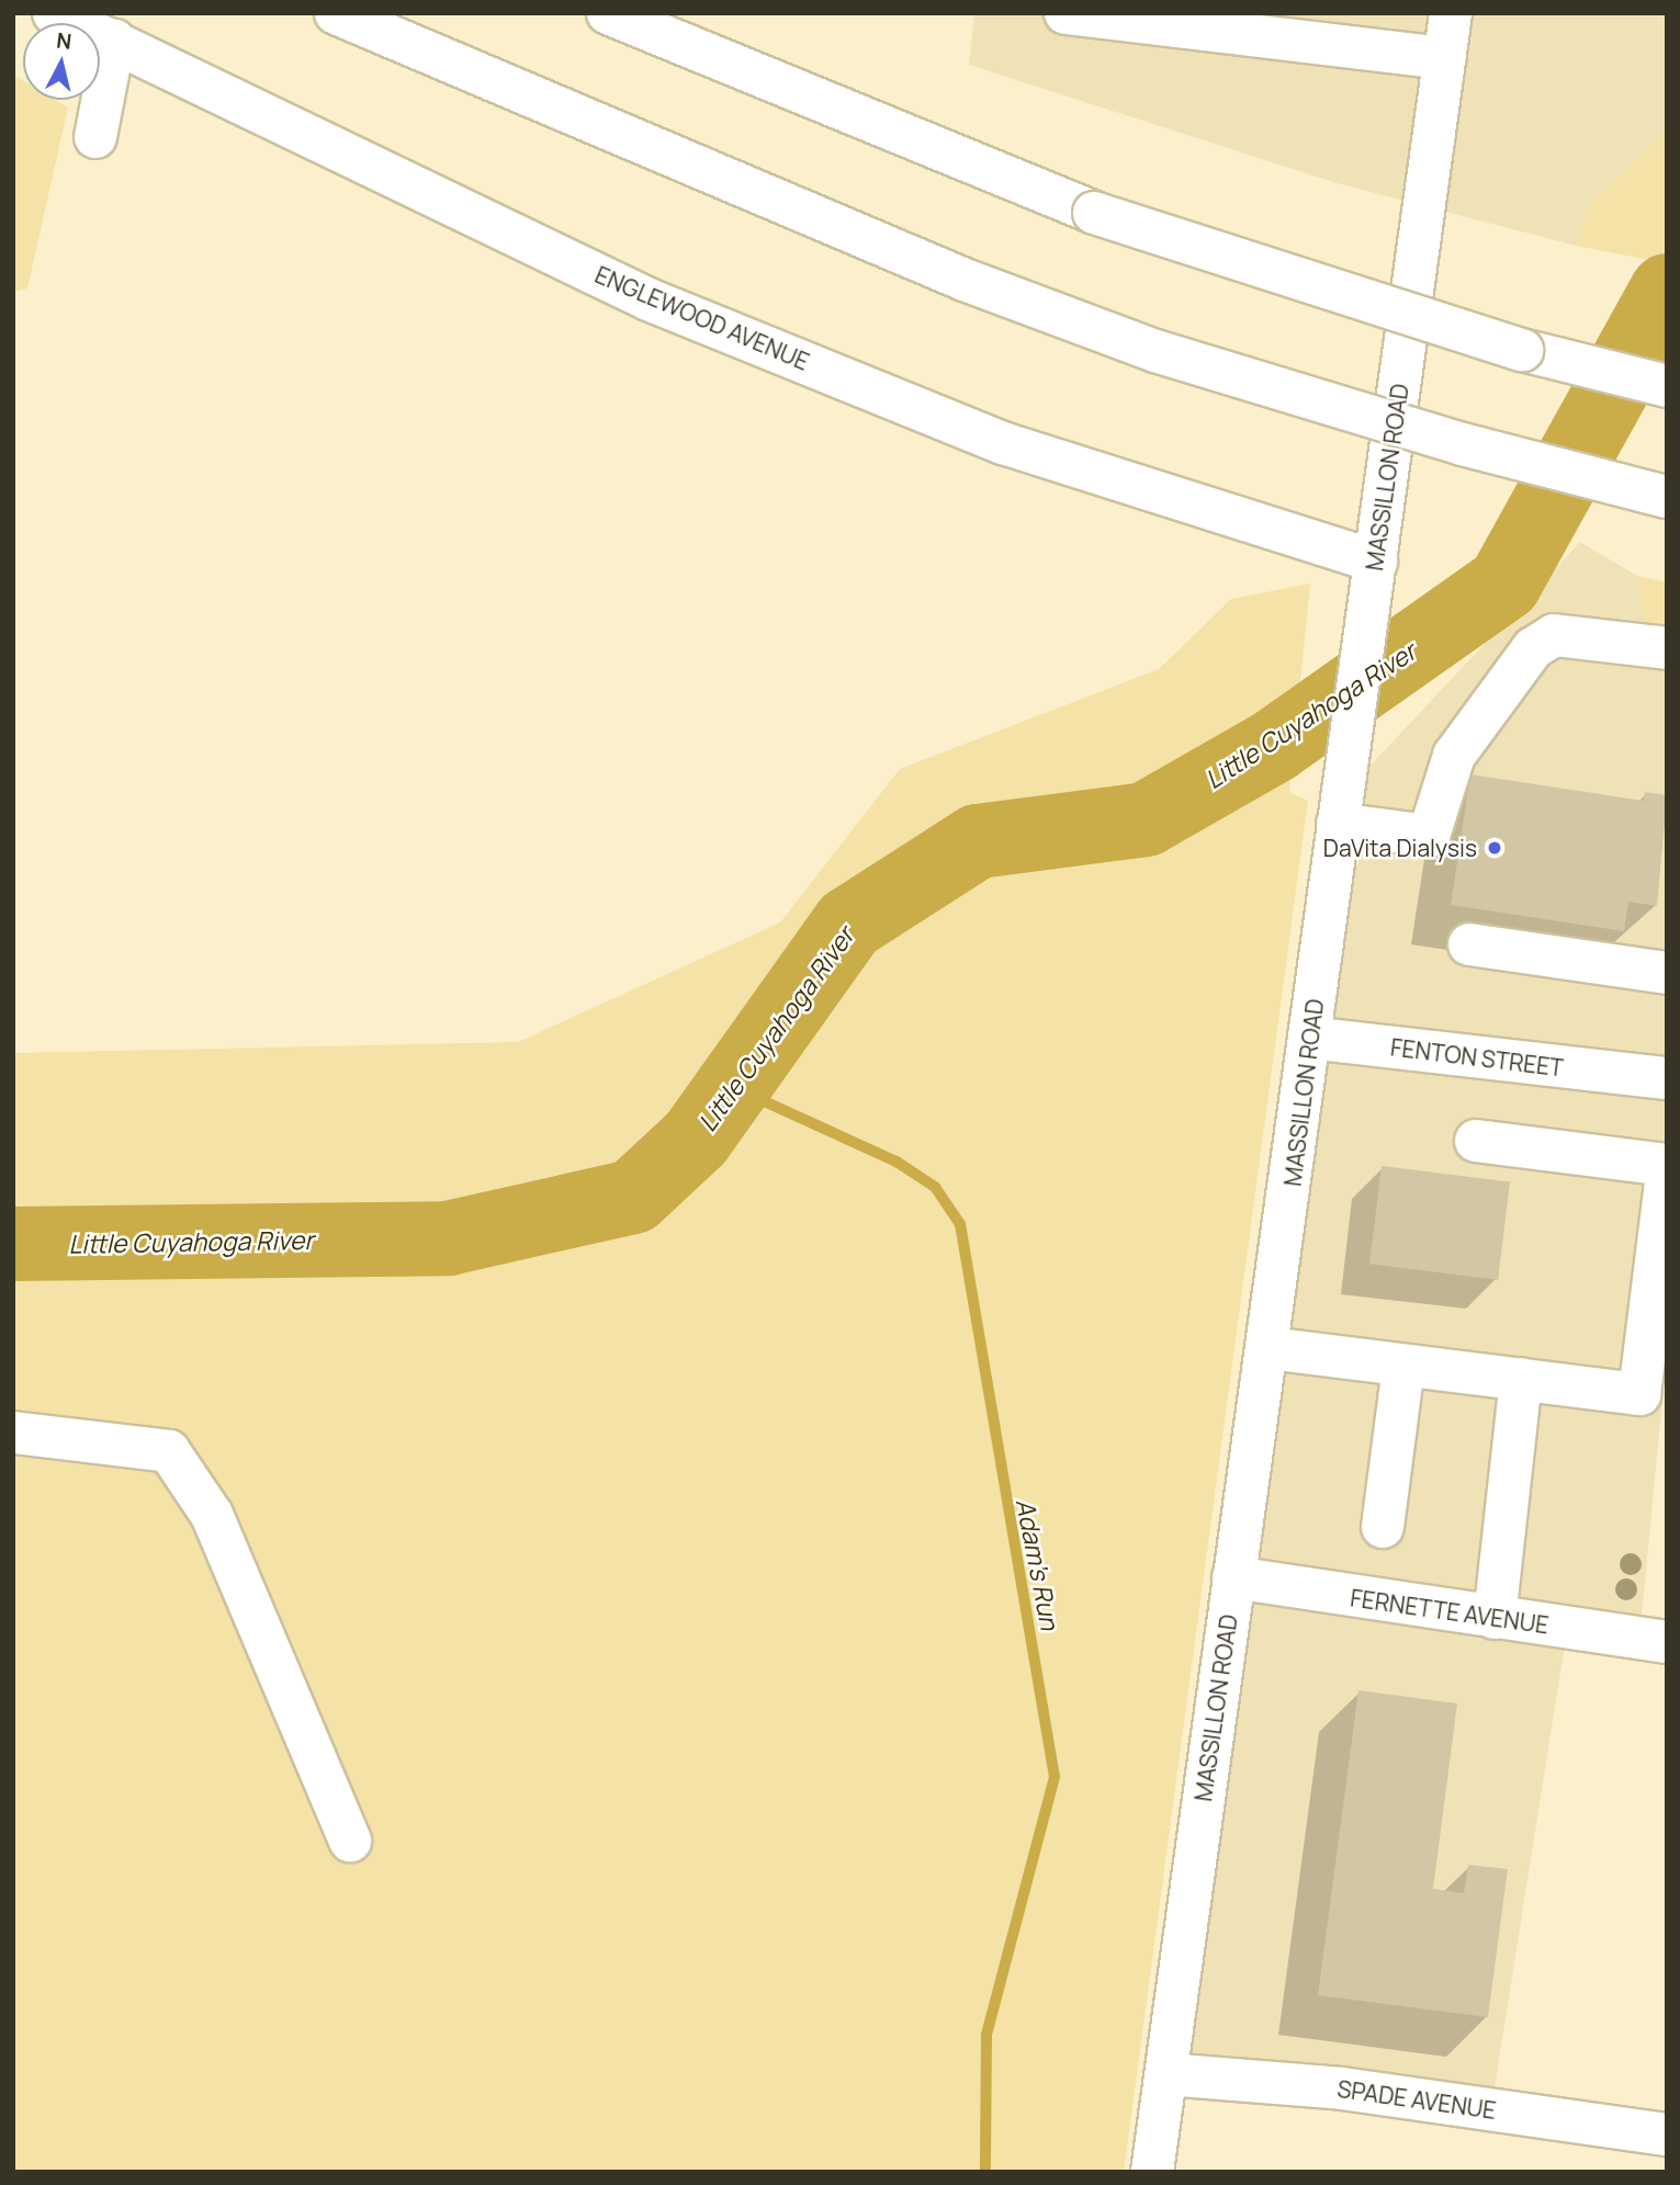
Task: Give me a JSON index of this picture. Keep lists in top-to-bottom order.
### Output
{
  "streets": {
    "main road": [
      "ENGLEWOOD AVENUE",
      "MASSILLON ROAD",
      "FENTON STREET",
      "FERNETTE AVENUE",
      "SPADE AVENUE"
    ]
  },
  "crossings": [
    ["ENGLEWOOD AVENUE", "MASSILLON ROAD"],
    ["MASSILLON ROAD", "FENTON STREET"],
    ["MASSILLON ROAD", "FERNETTE AVENUE"],
    ["MASSILLON ROAD", "SPADE AVENUE"]
  ],
  "water": ["Little Cuyahoga River", "Adam's Run"],
  "places": ["DaVita Dialysis"],
  "north": "top"
}
